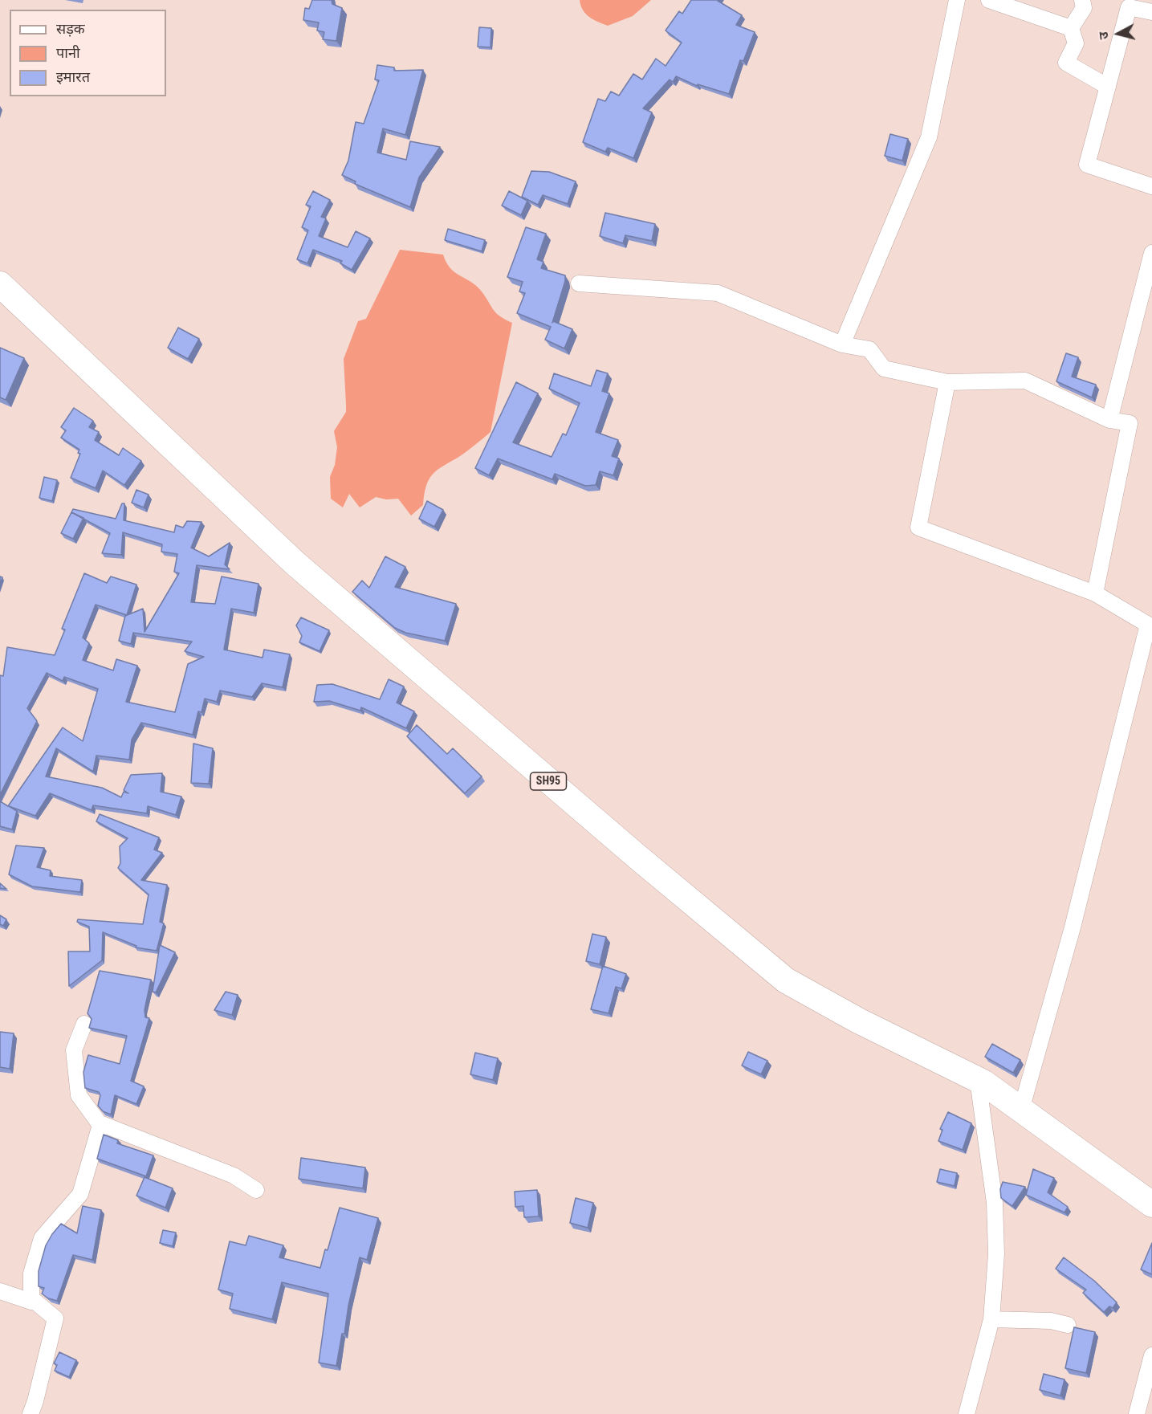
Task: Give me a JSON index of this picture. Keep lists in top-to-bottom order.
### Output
{
  "streets": {
    "main road": ["SH95"]
  },
  "legend": ["सड़क", "पानी", "इमारत"],
  "north": "left"
}
